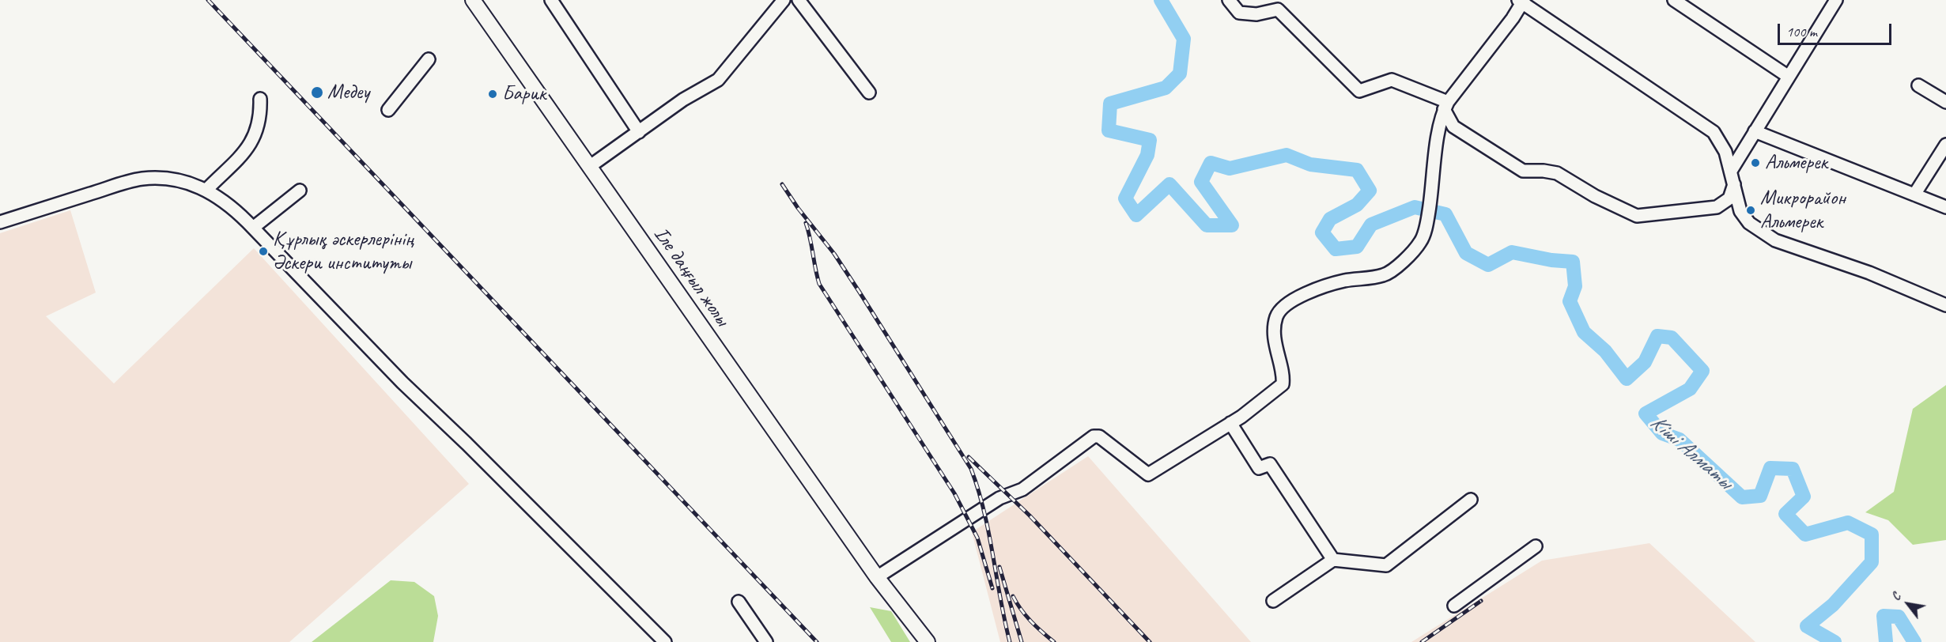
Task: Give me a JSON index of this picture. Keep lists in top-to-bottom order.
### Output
{
  "streets": {
    "main road": ["Іле даңғыл жолы"]
  },
  "water": ["Кіші Алматы"],
  "places": [
    "Медеу",
    "Барик",
    "Альмерек",
    "Микрорайон Альмерек",
    "Құрлық әскерлерінің Әскери институты"
  ],
  "scale_bar": "100 m",
  "north": "top left"
}
